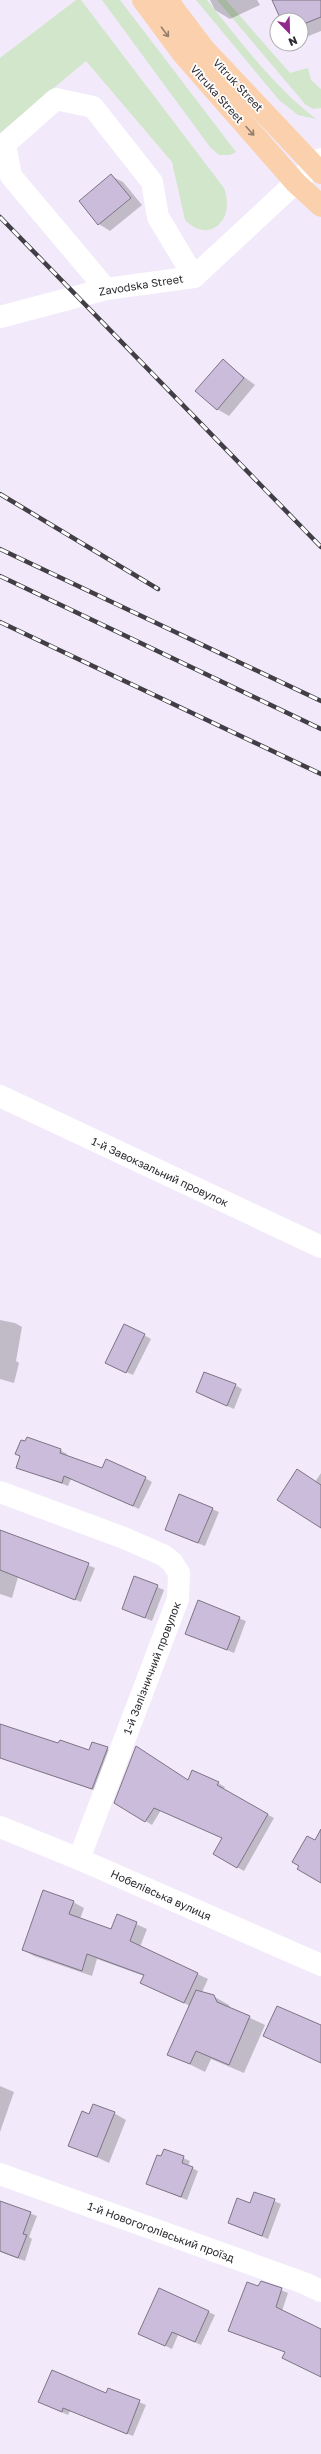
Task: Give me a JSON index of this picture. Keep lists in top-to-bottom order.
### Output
{
  "streets": {
    "main road": ["Vitruk Street", "Vitruka Street"],
    "street": [
      "Zavodska Street",
      "1-й Завокзальний провулок",
      "1-й Залізничний провулок",
      "Нобелівська вулиця",
      "1-й Новогоголівський проїзд"
    ]
  },
  "crossings": [
    ["Vitruk Street", "Zavodska Street"],
    ["Vitruka Street", "Zavodska Street"],
    ["1-й Залізничний провулок", "Нобелівська вулиця"]
  ],
  "one_way": ["Vitruka Street"],
  "north": "bottom right"
}
